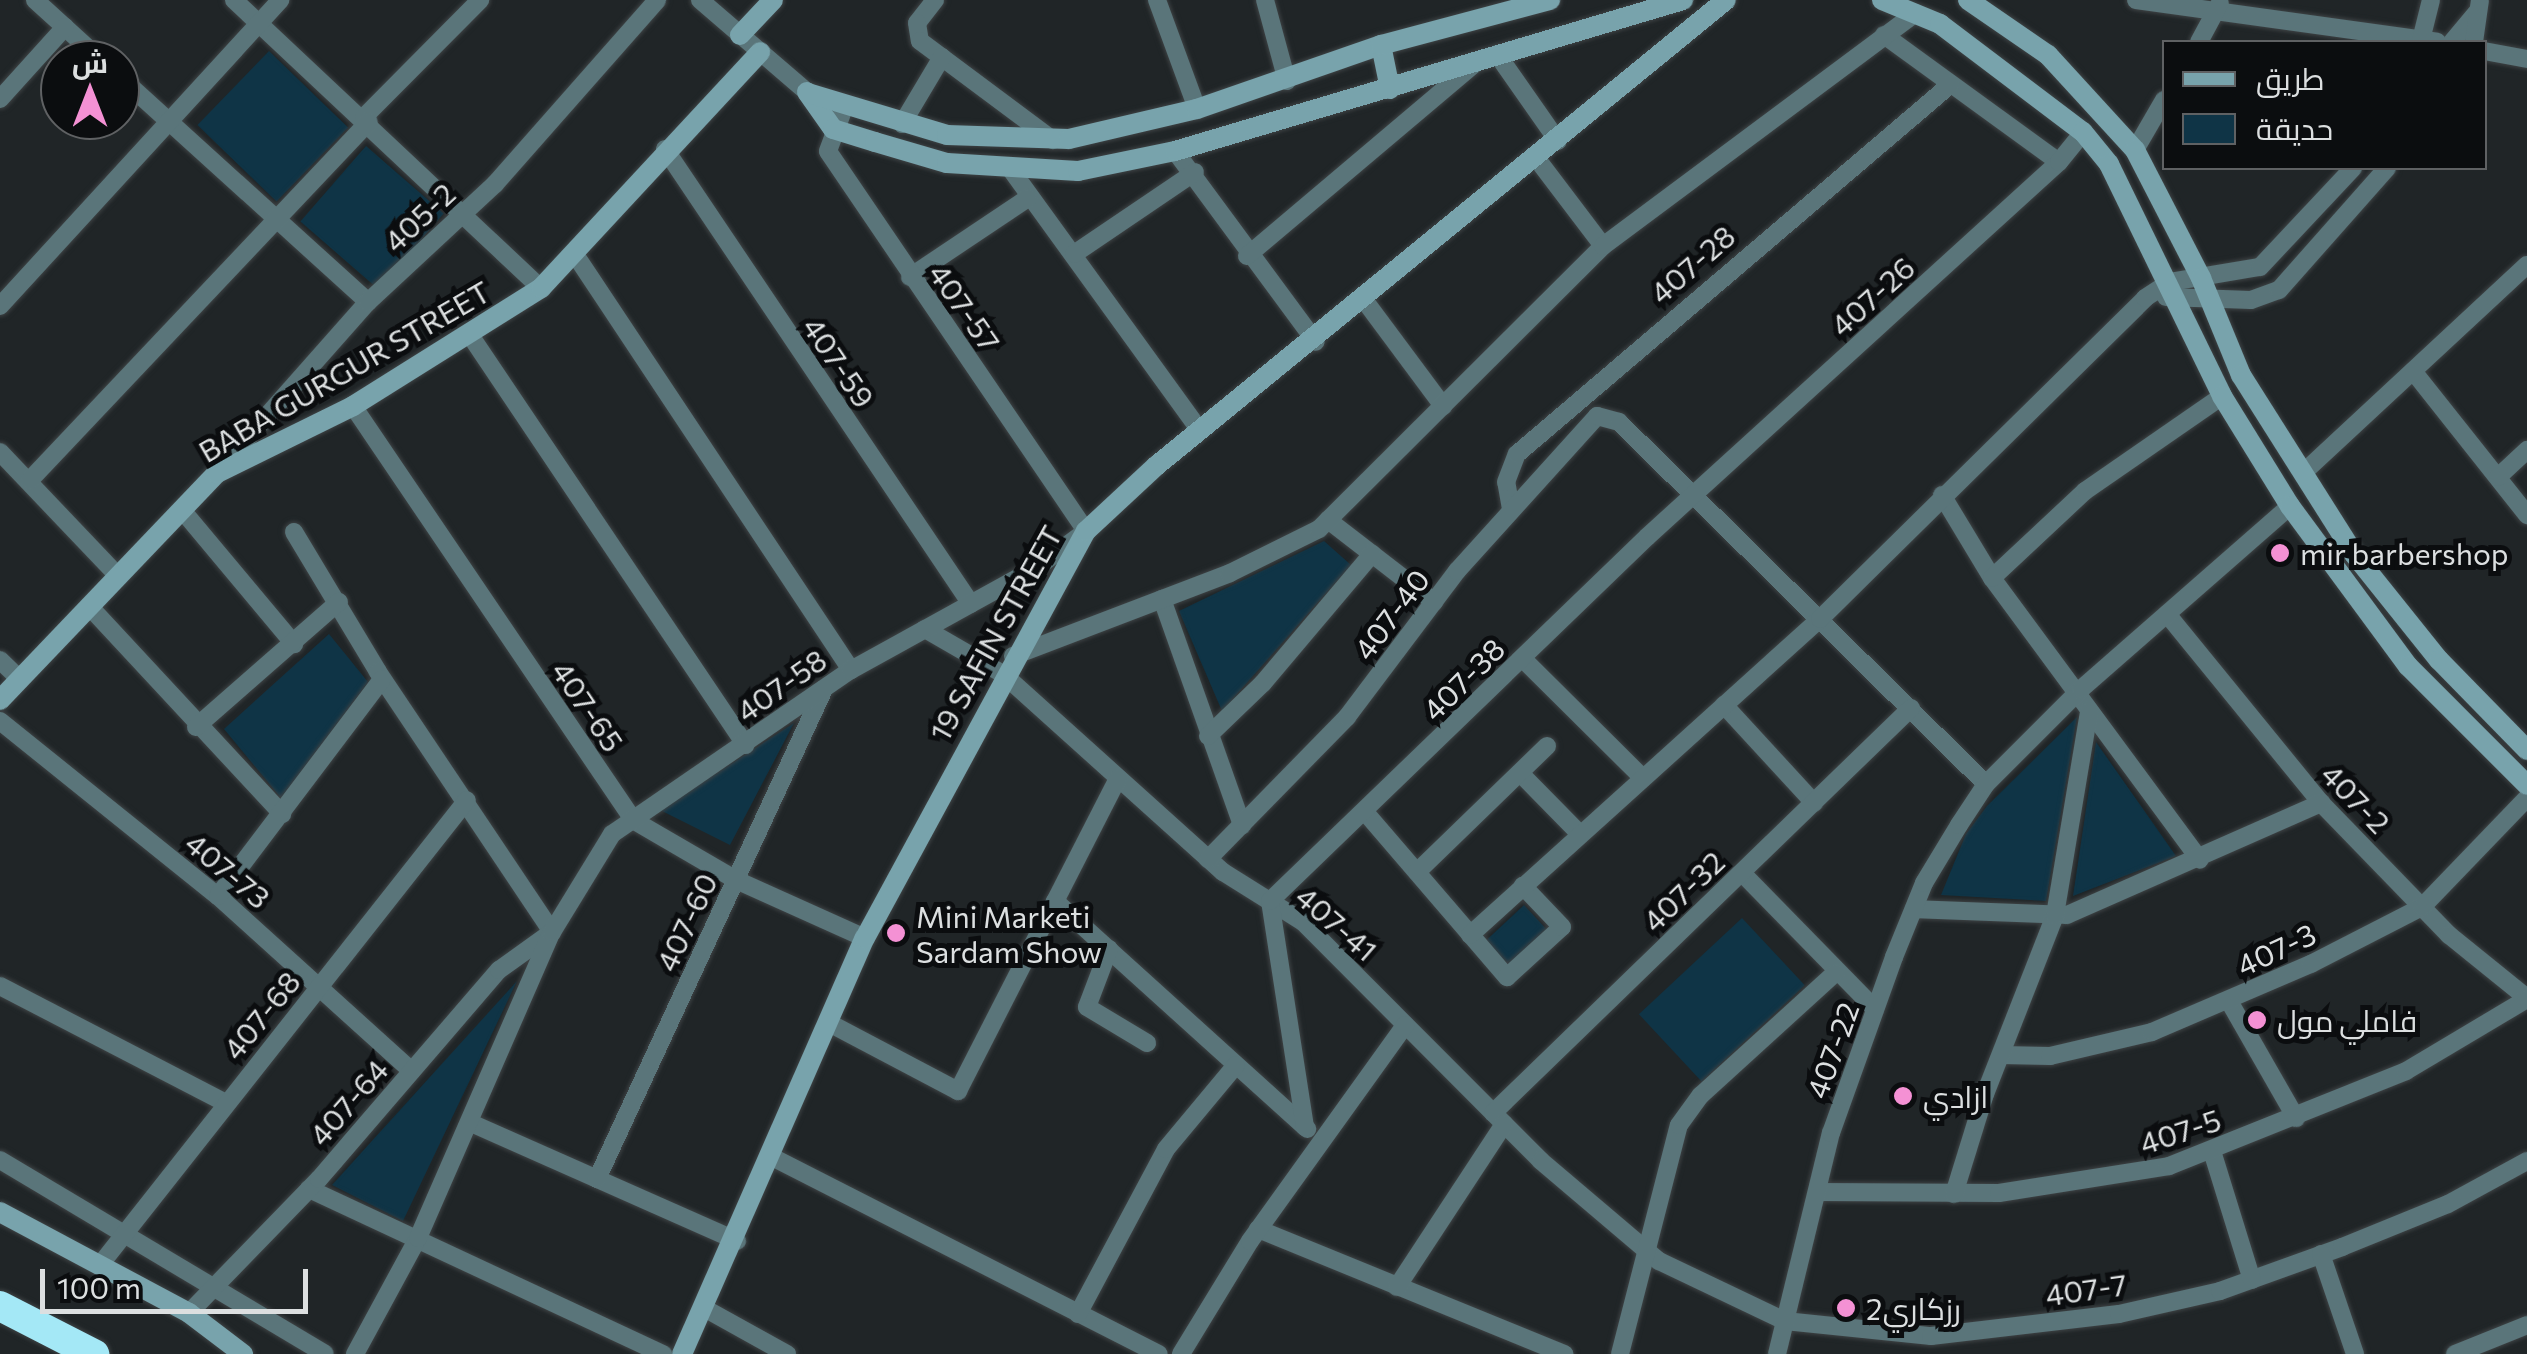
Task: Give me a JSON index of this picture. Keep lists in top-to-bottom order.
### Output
{
  "streets": {
    "street": [
      "405-2",
      "407-28",
      "407-26",
      "407-57",
      "407-59",
      "BABA GURGUR STREET",
      "407-40",
      "19 SAFIN STREET",
      "407-38",
      "407-58",
      "407-65",
      "407-2",
      "407-73",
      "407-32",
      "407-60",
      "407-41",
      "407-3",
      "407-68",
      "407-22",
      "407-64",
      "407-5",
      "407-7"
    ]
  },
  "crossings": [
    ["405-2", "BABA GURGUR STREET"],
    ["407-28", "407-40"],
    ["407-26", "407-40"],
    ["407-26", "407-38"],
    ["407-57", "19 SAFIN STREET"],
    ["407-57", "407-58"],
    ["407-59", "BABA GURGUR STREET"],
    ["407-59", "407-58"],
    ["BABA GURGUR STREET", "407-65"],
    ["407-40", "407-38"],
    ["407-40", "407-41"],
    ["19 SAFIN STREET", "407-58"],
    ["19 SAFIN STREET", "407-65"],
    ["19 SAFIN STREET", "407-41"],
    ["407-38", "407-41"],
    ["407-58", "407-65"],
    ["407-58", "407-60"],
    ["407-58", "407-41"],
    ["407-58", "407-64"],
    ["407-65", "407-60"],
    ["407-2", "407-3"],
    ["407-2", "407-22"],
    ["407-2", "407-5"],
    ["407-73", "407-68"],
    ["407-73", "407-64"],
    ["407-32", "407-41"],
    ["407-41", "407-7"],
    ["407-22", "407-5"],
    ["407-22", "407-7"]
  ],
  "places": [
    "mir barbershop",
    "Mini Marketi Sardam Show",
    "فاملي مول",
    "ازادي",
    "رزكاري2"
  ],
  "legend": ["طريق", "حديقة"],
  "scale_bar": "100 m",
  "north": "top"
}
